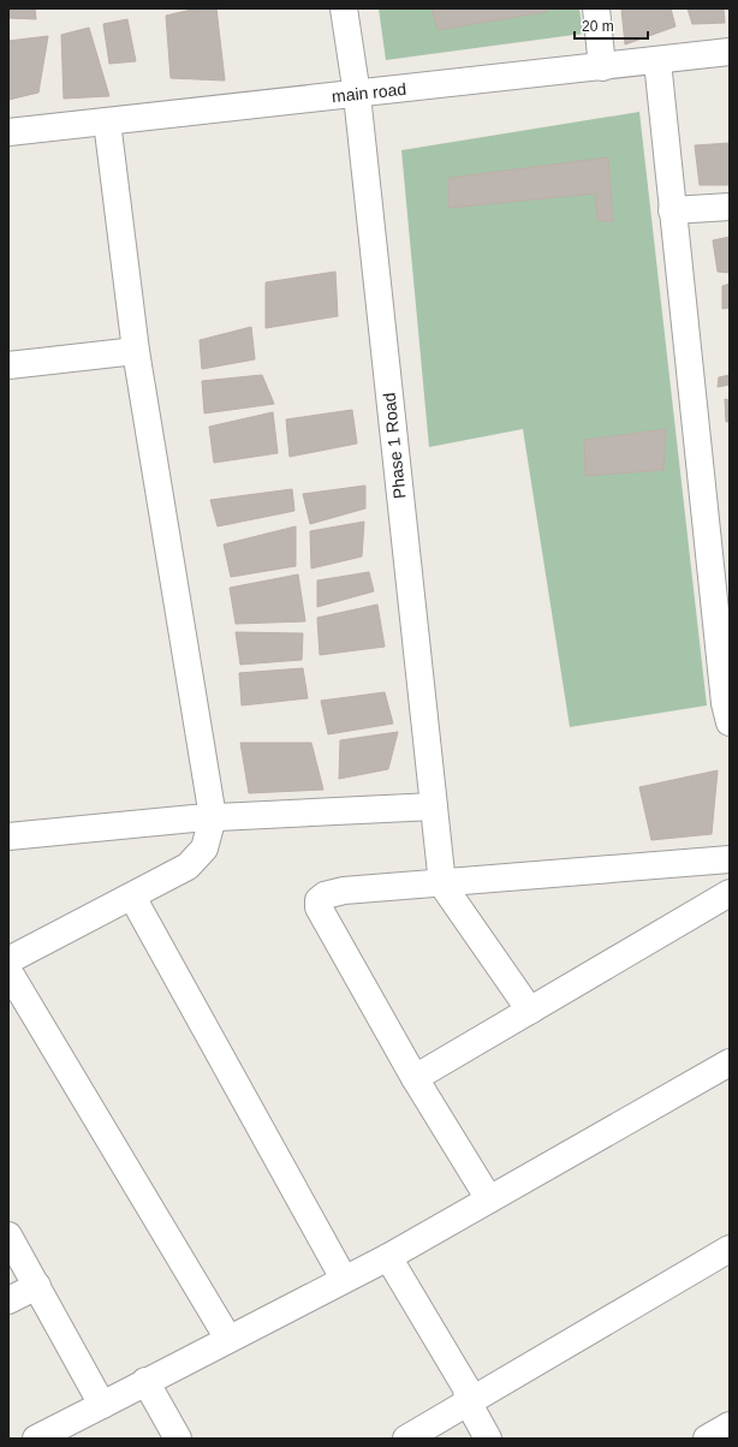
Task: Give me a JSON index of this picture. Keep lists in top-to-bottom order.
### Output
{
  "streets": {
    "street": ["main road", "Phase 1 Road"]
  },
  "crossings": [
    ["main road", "Phase 1 Road"]
  ],
  "scale_bar": "20 m"
}
